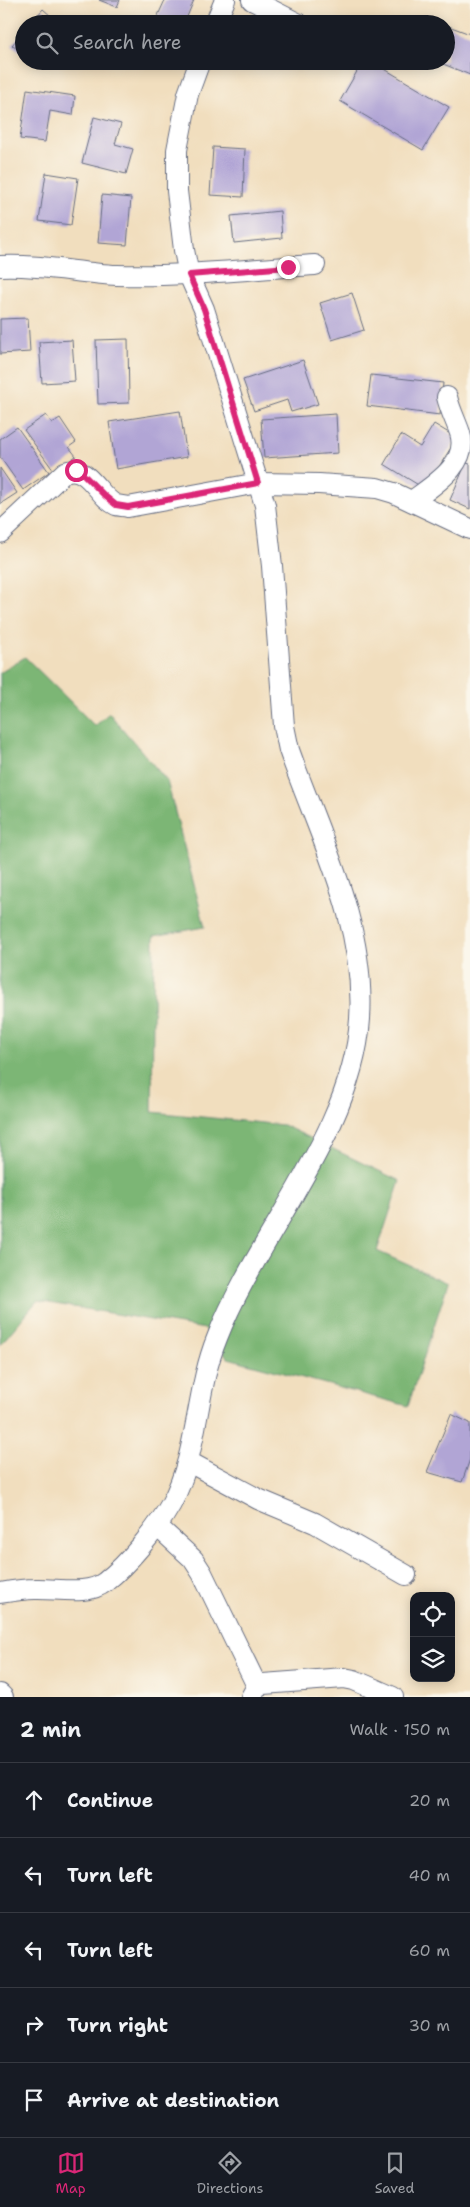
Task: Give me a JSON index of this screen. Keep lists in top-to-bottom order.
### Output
{
  "page": {
    "search": "Search here",
    "heading": ["2 min", "Walk · 150 m"],
    "list": [
      ["Continue", "20 m"],
      ["Turn left", "40 m"],
      ["Turn left", "60 m"],
      ["Turn right", "30 m"],
      "Arrive at destination"
    ],
    "nav": ["Map", "Directions", "Saved"]
  }
}
